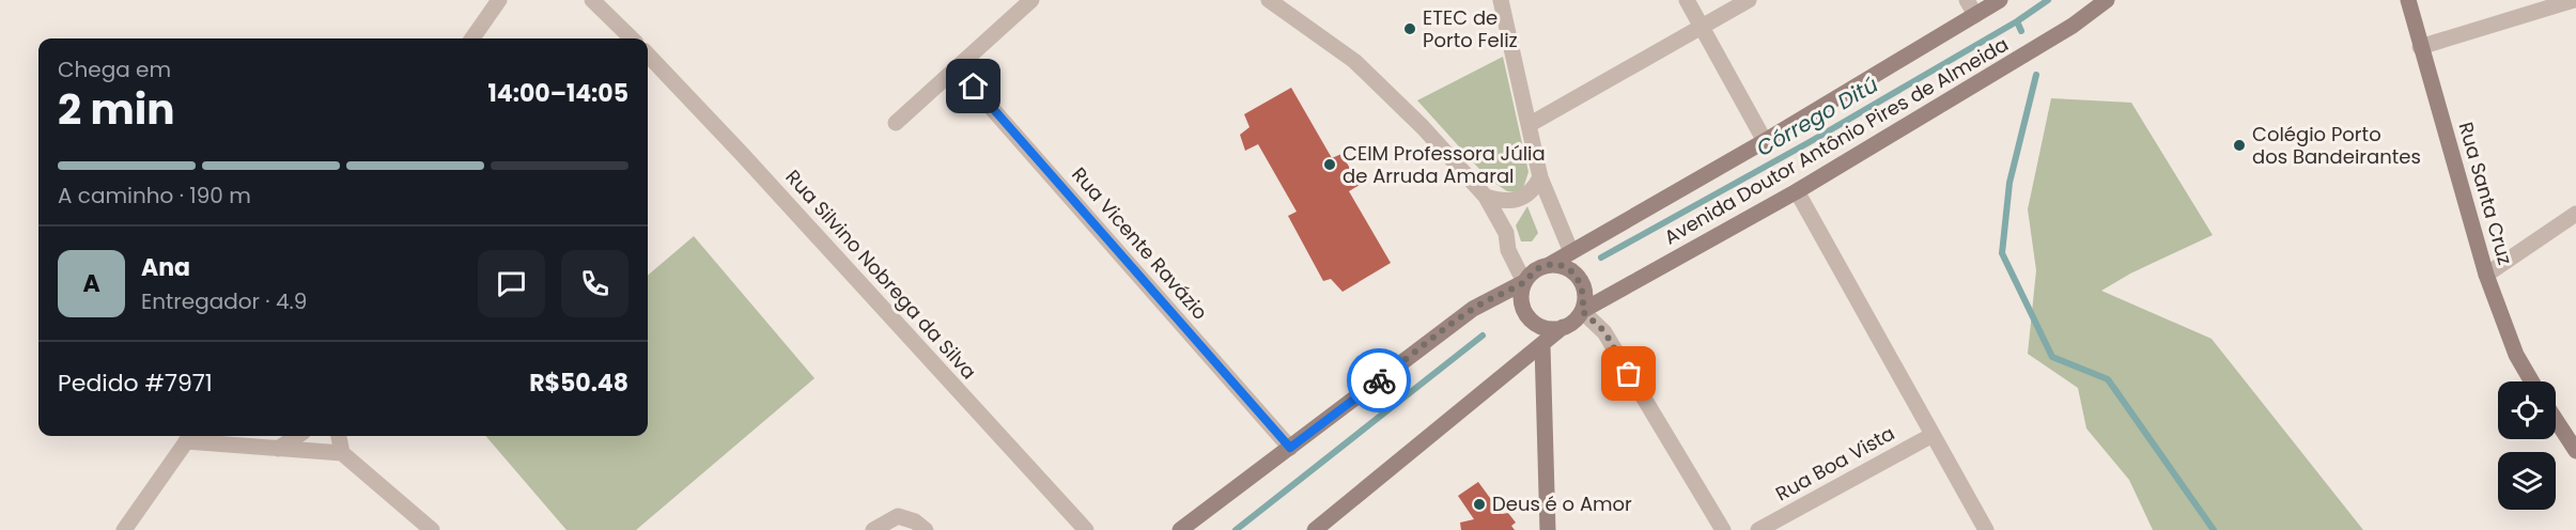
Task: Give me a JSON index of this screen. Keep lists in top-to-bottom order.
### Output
{
  "streets": {
    "main road": ["Avenida Doutor Antônio Pires de Almeida", "Rua Santa Cruz"],
    "street": ["Rua Vicente Ravázio", "Rua Silvino Nobrega da Silva", "Rua Boa Vista"]
  },
  "water": ["Córrego Ditú"],
  "places": [
    "ETEC de Porto Feliz",
    "Colégio Porto dos Bandeirantes",
    "CEIM Professora Júlia de Arruda Amaral",
    "Deus é o Amor"
  ],
  "page": {
    "heading": ["2 min", "Chega em", "14:00–14:05"],
    "panel": [
      "Ana",
      "Entregador · 4.9",
      "Pedido #7971",
      "R$50.48"
    ],
    "bar": "A caminho · 190 m",
    "round": "A"
  }
}
